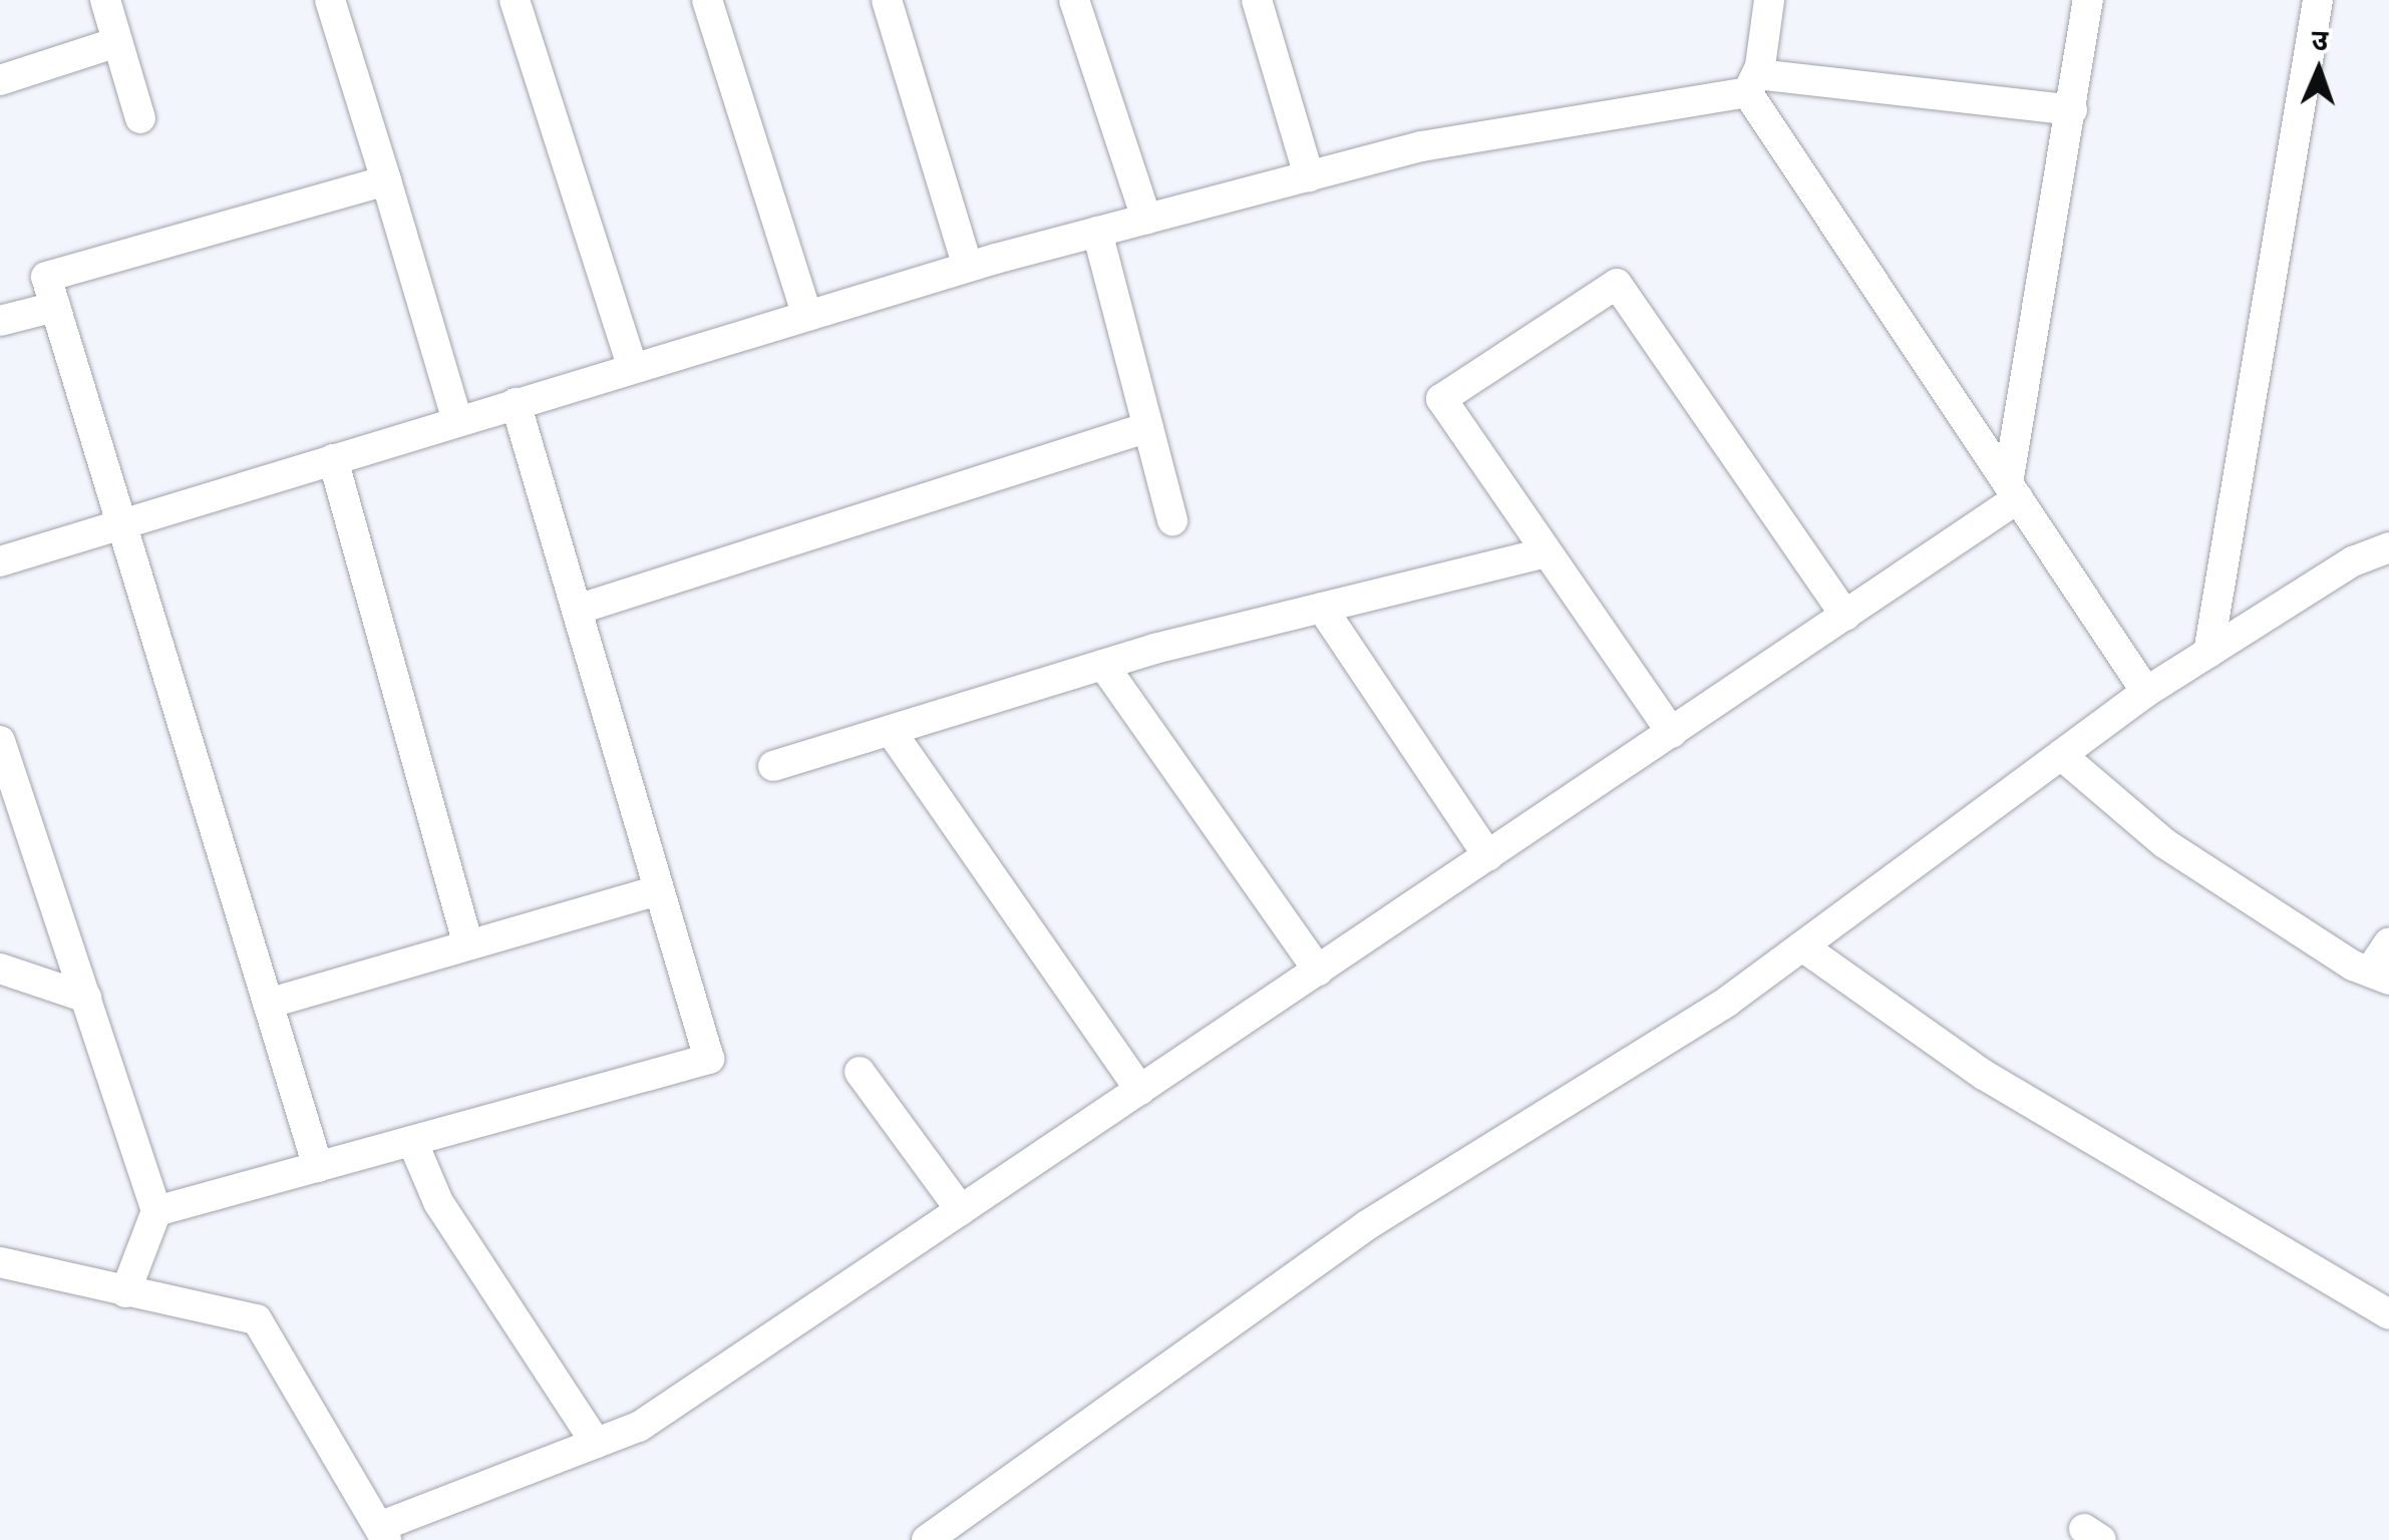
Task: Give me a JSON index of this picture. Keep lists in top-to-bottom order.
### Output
{
  "north": "top"
}
